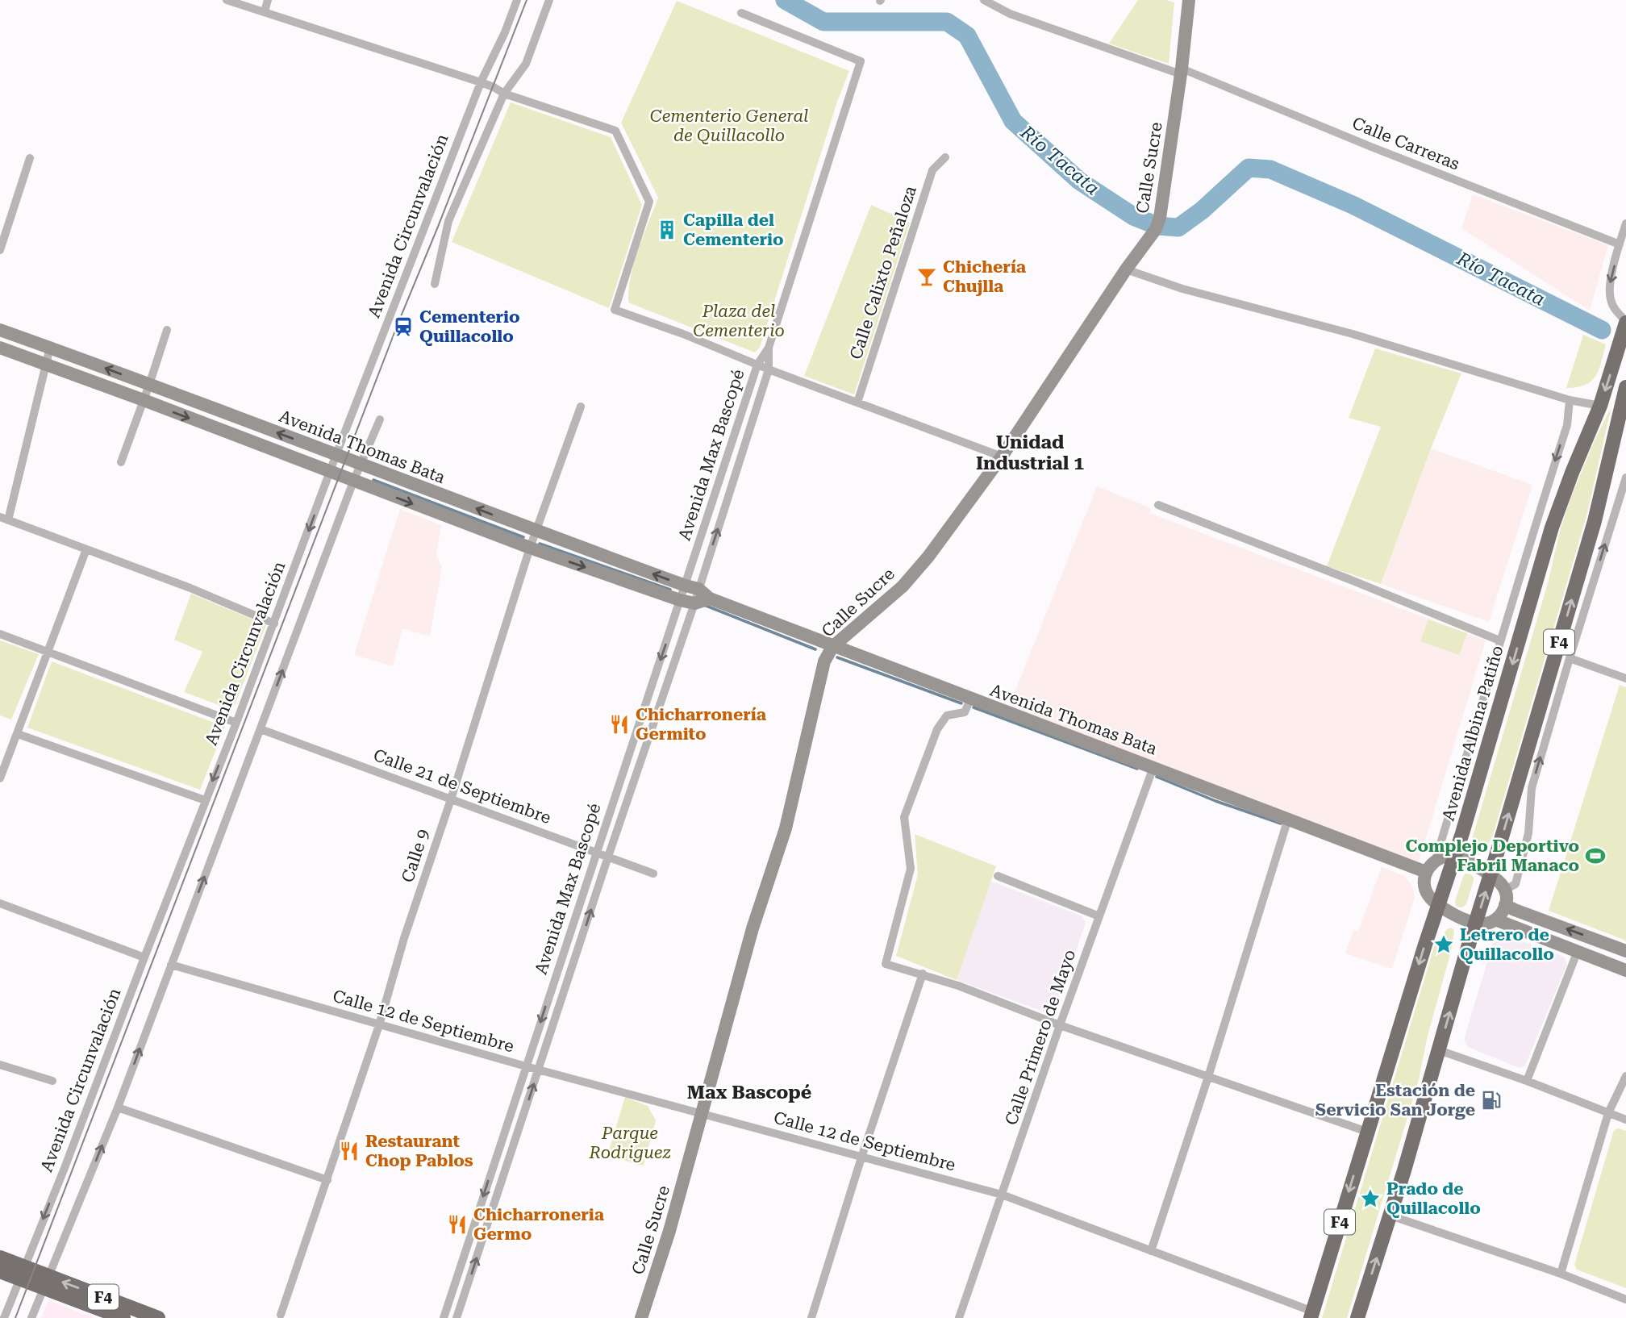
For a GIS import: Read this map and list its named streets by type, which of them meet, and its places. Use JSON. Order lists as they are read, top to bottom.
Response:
{
  "streets": {
    "highway": ["F4", "Avenida Albina Patiño"],
    "main road": ["Calle Sucre", "Avenida Thomas Bata"],
    "street": [
      "Calle Carreras",
      "Avenida Circunvalación",
      "Calle Calixto Peñaloza",
      "Avenida Max Bascopé",
      "Calle 21 de Septiembre",
      "Calle 9",
      "Calle 12 de Septiembre",
      "Calle Primero de Mayo"
    ]
  },
  "crossings": [
    ["Calle Carreras", "Calle Sucre"],
    ["Calle Sucre", "Avenida Thomas Bata"],
    ["Calle Sucre", "Calle 12 de Septiembre"],
    ["Avenida Circunvalación", "Avenida Thomas Bata"],
    ["Avenida Circunvalación", "F4"],
    ["Avenida Thomas Bata", "Avenida Max Bascopé"],
    ["Avenida Thomas Bata", "Calle 9"],
    ["Avenida Thomas Bata", "Calle Primero de Mayo"],
    ["Avenida Max Bascopé", "Calle 21 de Septiembre"],
    ["Avenida Max Bascopé", "Calle 12 de Septiembre"],
    ["Avenida Albina Patiño", "Calle 12 de Septiembre"],
    ["Calle 21 de Septiembre", "Calle 9"],
    ["Calle 9", "Calle 12 de Septiembre"],
    ["Calle 12 de Septiembre", "Calle Primero de Mayo"]
  ],
  "districts": ["Unidad Industrial 1", "Max Bascopé"],
  "water": ["Río Tacata"],
  "parks": ["Cementerio General de Quillacollo", "Plaza del Cementerio", "Parque Rodriguez"],
  "places": {
    "building": ["Capilla del Cementerio"],
    "bar": ["Chichería Chujlla"],
    "station": ["Cementerio Quillacollo"],
    "restaurant": ["Chicharronería Germito", "Restaurant Chop Pablos", "Chicharroneria Germo"],
    "sports": ["Complejo Deportivo Fabril Manaco"],
    "place": ["Letrero de Quillacollo", "Prado de Quillacollo"],
    "fuel station": ["Estación de Servicio San Jorge"]
  }
}
